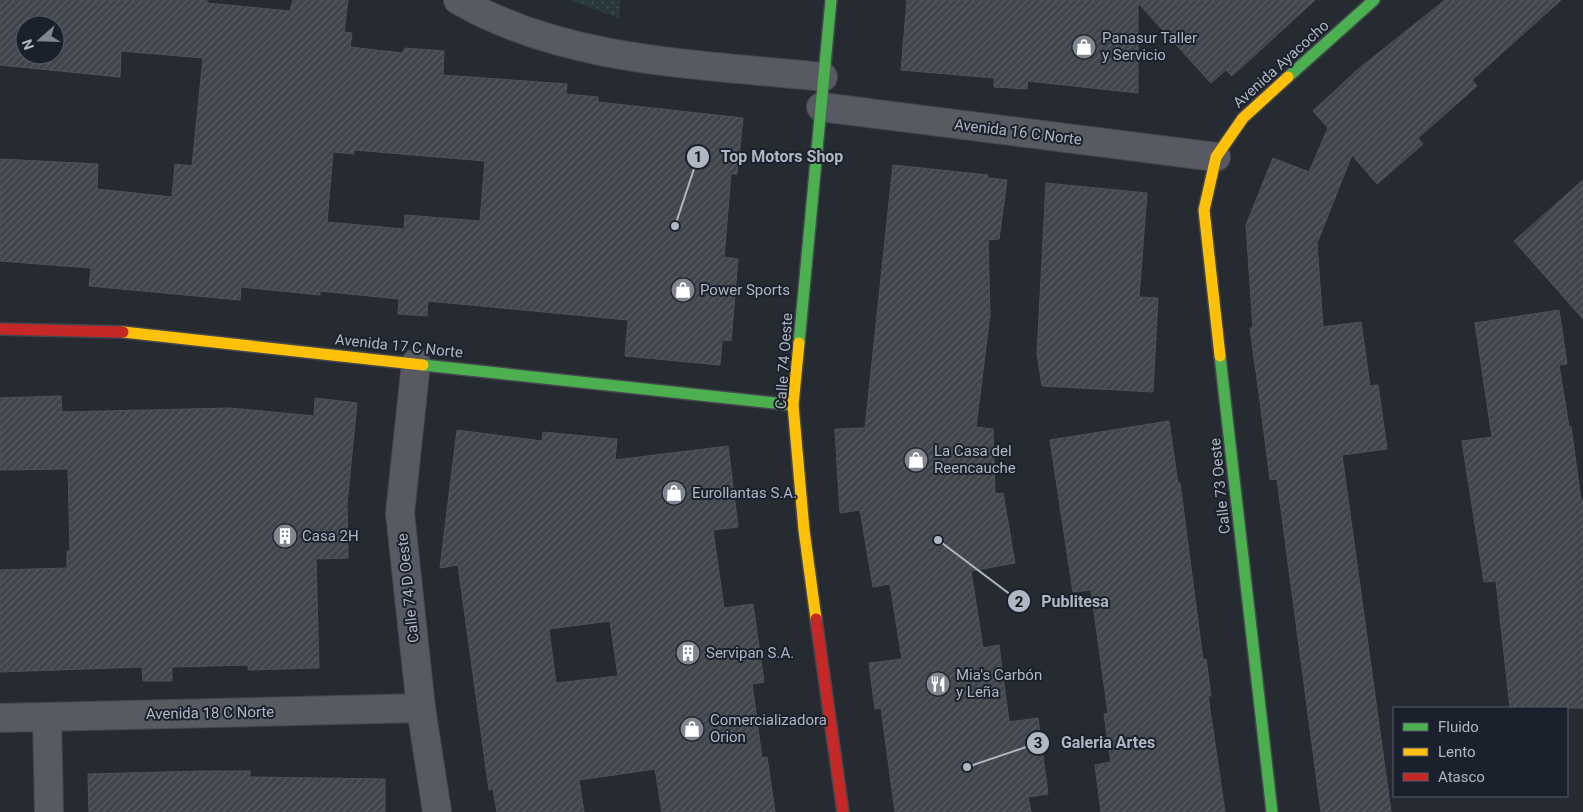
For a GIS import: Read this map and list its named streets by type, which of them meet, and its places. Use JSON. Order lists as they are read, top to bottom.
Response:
{
  "streets": {
    "street": [
      "Avenida Ayacocho",
      "Avenida 16 C Norte",
      "Avenida 17 C Norte",
      "Calle 74 Oeste",
      "Calle 73 Oeste",
      "Calle 74 D Oeste",
      "Avenida 18 C Norte"
    ]
  },
  "crossings": [
    ["Avenida Ayacocho", "Avenida 16 C Norte"],
    ["Avenida Ayacocho", "Calle 73 Oeste"],
    ["Avenida 16 C Norte", "Calle 74 Oeste"],
    ["Avenida 16 C Norte", "Calle 73 Oeste"],
    ["Avenida 17 C Norte", "Calle 74 Oeste"],
    ["Avenida 17 C Norte", "Calle 74 D Oeste"],
    ["Calle 74 D Oeste", "Avenida 18 C Norte"]
  ],
  "places": {
    "shop": [
      "Panasur Taller y Servicio",
      "Power Sports",
      "La Casa del Reencauche",
      "Eurollantas S.A.",
      "Comercializadora Orion"
    ],
    "other": ["Top Motors Shop", "Publitesa", "Galeria Artes"],
    "building": ["Casa 2H", "Servipan S.A."],
    "restaurant": ["Mia's Carbón y Leña"]
  },
  "legend": ["Fluido", "Lento", "Atasco"],
  "north": "left"
}
